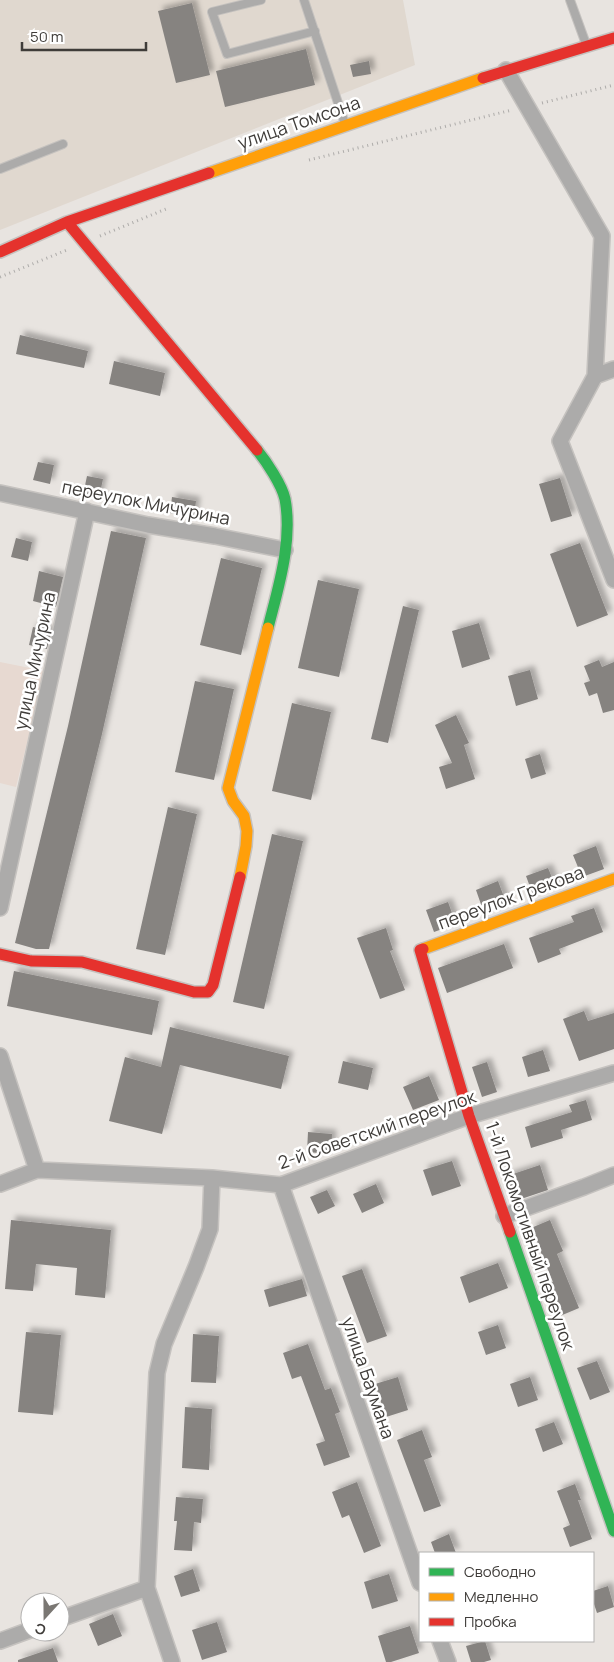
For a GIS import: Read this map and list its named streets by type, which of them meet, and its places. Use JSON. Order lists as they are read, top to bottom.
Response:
{
  "streets": {
    "street": [
      "улица Томсона",
      "переулок Мичурина",
      "улица Мичурина",
      "переулок Грекова",
      "2-й Советский переулок",
      "1-й Локомотивный переулок",
      "улица Баумана"
    ]
  },
  "crossings": [
    ["переулок Мичурина", "улица Мичурина"],
    ["переулок Грекова", "1-й Локомотивный переулок"],
    ["2-й Советский переулок", "1-й Локомотивный переулок"],
    ["2-й Советский переулок", "улица Баумана"]
  ],
  "legend": ["Свободно", "Медленно", "Пробка"],
  "scale_bar": "50 m",
  "north": "bottom"
}
